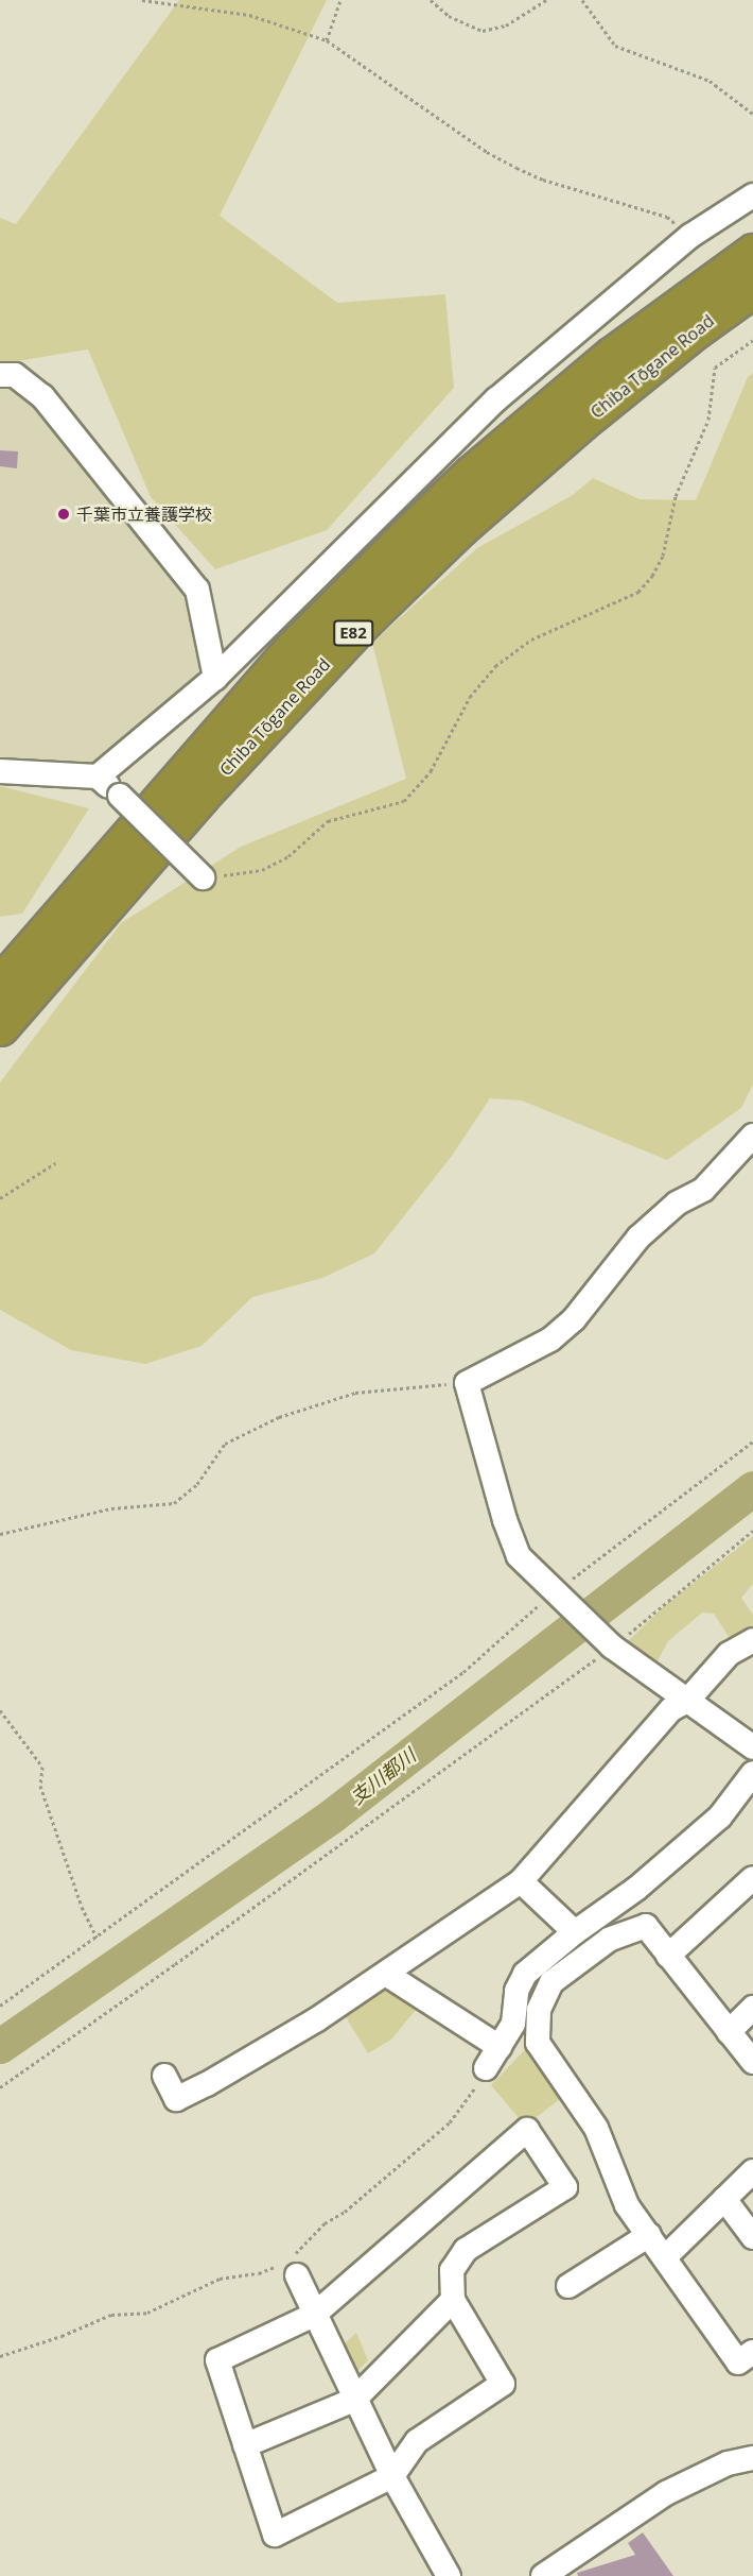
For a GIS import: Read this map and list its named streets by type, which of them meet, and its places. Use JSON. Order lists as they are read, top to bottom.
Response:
{
  "streets": {
    "highway": ["Chiba Tōgane Road", "E82"]
  },
  "water": ["支川都川"],
  "places": ["千葉市立養護学校"]
}
